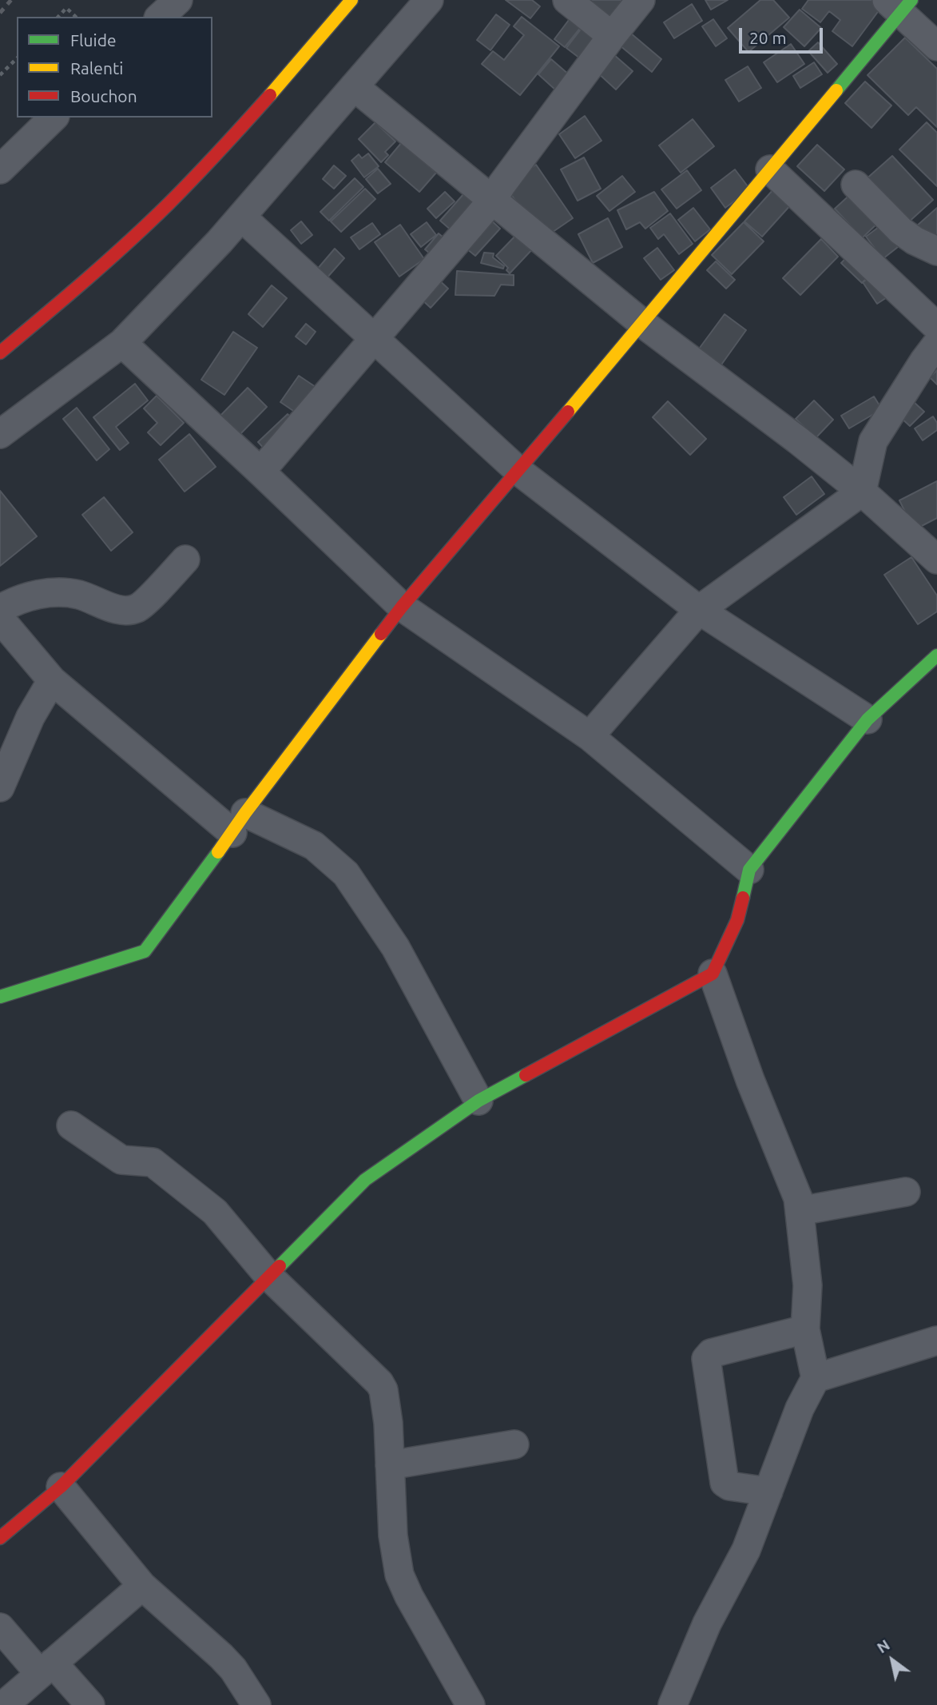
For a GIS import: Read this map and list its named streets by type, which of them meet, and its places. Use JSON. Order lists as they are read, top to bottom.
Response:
{
  "legend": ["Fluide", "Ralenti", "Bouchon"],
  "scale_bar": "20 m",
  "north": "top left"
}
